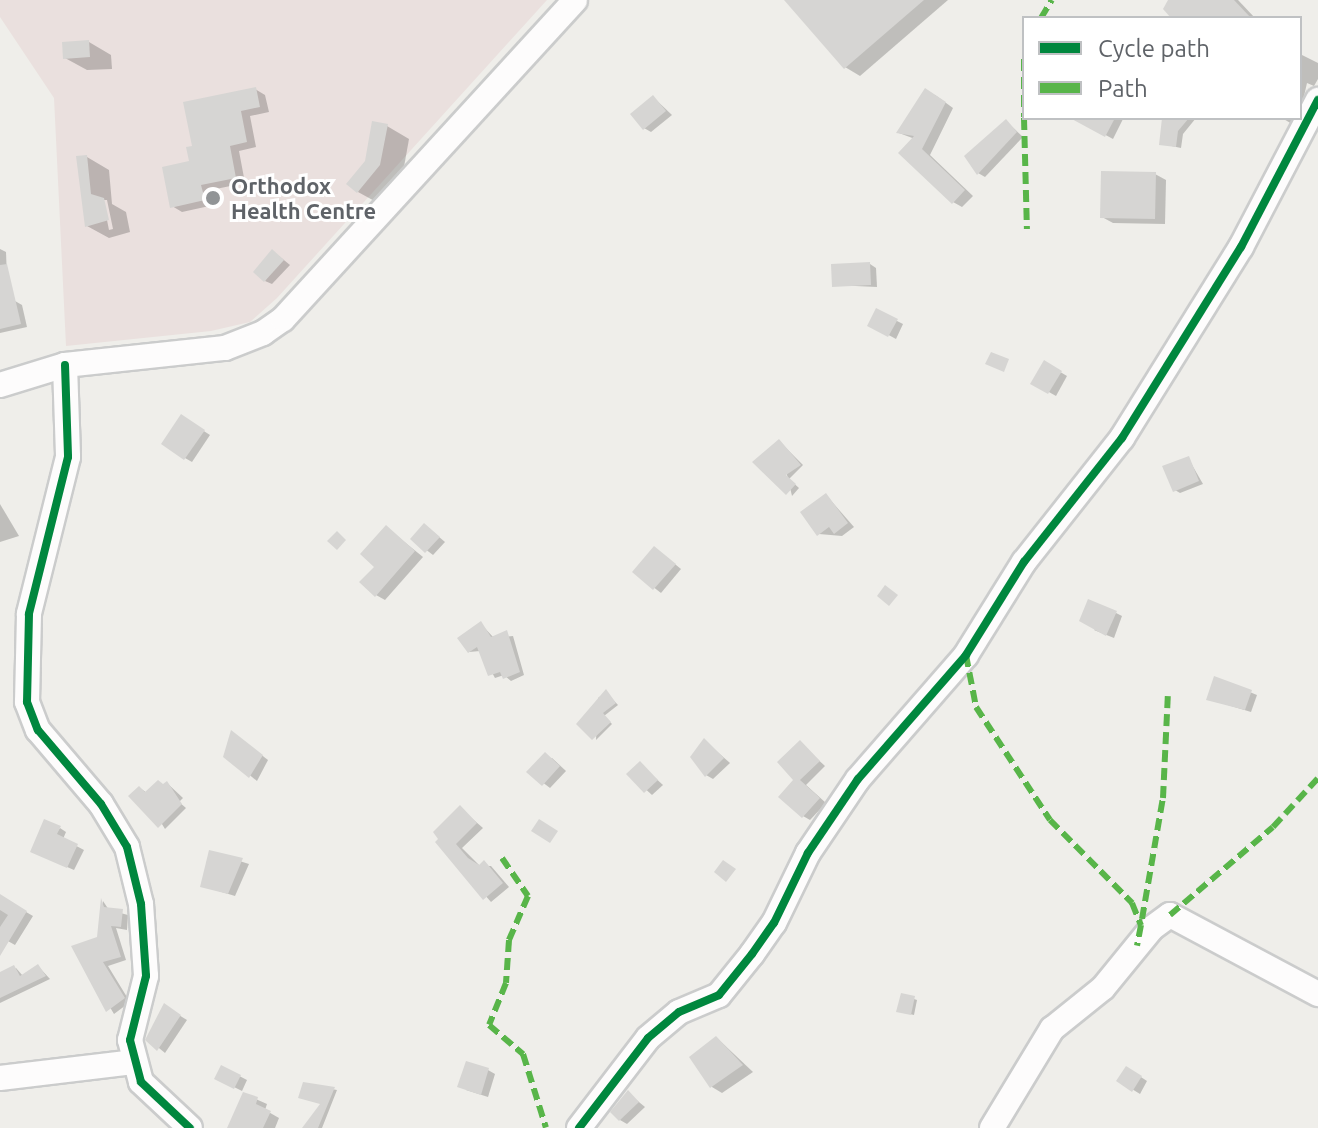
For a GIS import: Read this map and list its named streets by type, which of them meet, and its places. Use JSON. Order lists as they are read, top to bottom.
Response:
{
  "places": ["Orthodox Health Centre"],
  "legend": ["Cycle path", "Path"]
}
